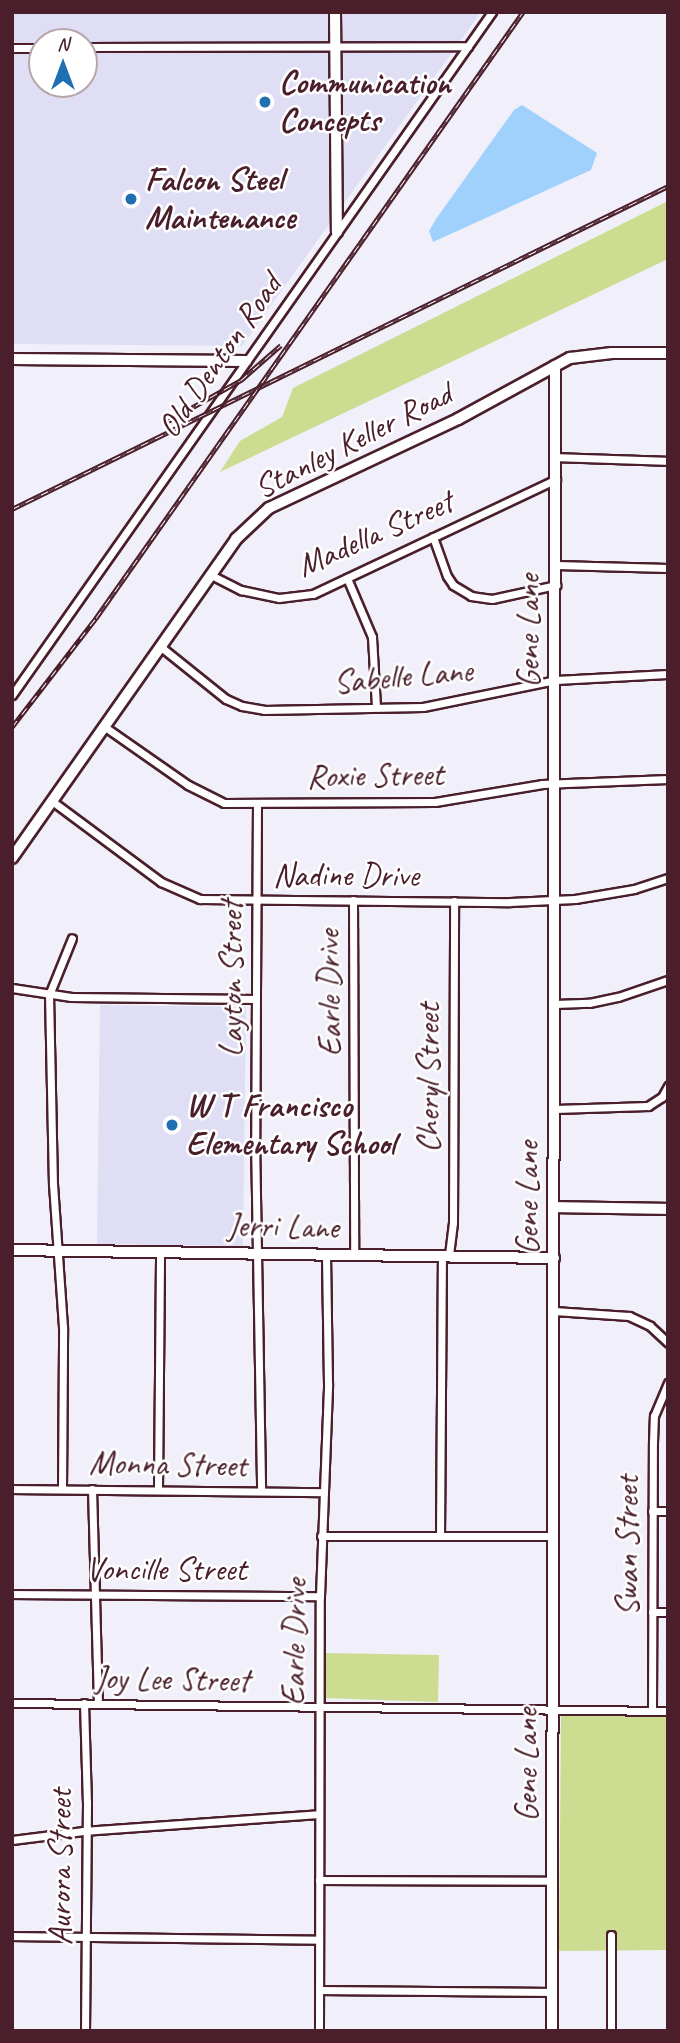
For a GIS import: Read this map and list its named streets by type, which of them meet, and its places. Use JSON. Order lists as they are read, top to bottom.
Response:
{
  "streets": {
    "street": [
      "Old Denton Road",
      "Stanley Keller Road",
      "Madella Street",
      "Gene Lane",
      "Sabelle Lane",
      "Roxie Street",
      "Nadine Drive",
      "Layton Street",
      "Earle Drive",
      "Cheryl Street",
      "Jerri Lane",
      "Monna Street",
      "Swan Street",
      "Voncille Street",
      "Joy Lee Street",
      "Aurora Street"
    ]
  },
  "crossings": [
    ["Stanley Keller Road", "Madella Street"],
    ["Stanley Keller Road", "Gene Lane"],
    ["Stanley Keller Road", "Sabelle Lane"],
    ["Stanley Keller Road", "Roxie Street"],
    ["Stanley Keller Road", "Nadine Drive"],
    ["Madella Street", "Gene Lane"],
    ["Gene Lane", "Sabelle Lane"],
    ["Gene Lane", "Roxie Street"],
    ["Gene Lane", "Nadine Drive"],
    ["Gene Lane", "Jerri Lane"],
    ["Gene Lane", "Joy Lee Street"],
    ["Roxie Street", "Layton Street"],
    ["Nadine Drive", "Layton Street"],
    ["Nadine Drive", "Earle Drive"],
    ["Nadine Drive", "Cheryl Street"],
    ["Layton Street", "Jerri Lane"],
    ["Layton Street", "Monna Street"],
    ["Earle Drive", "Jerri Lane"],
    ["Earle Drive", "Monna Street"],
    ["Earle Drive", "Voncille Street"],
    ["Earle Drive", "Joy Lee Street"],
    ["Cheryl Street", "Jerri Lane"],
    ["Swan Street", "Joy Lee Street"],
    ["Joy Lee Street", "Aurora Street"]
  ],
  "places": ["Communication Concepts", "Falcon Steel Maintenance", "W T Francisco Elementary School"],
  "north": "top"
}
